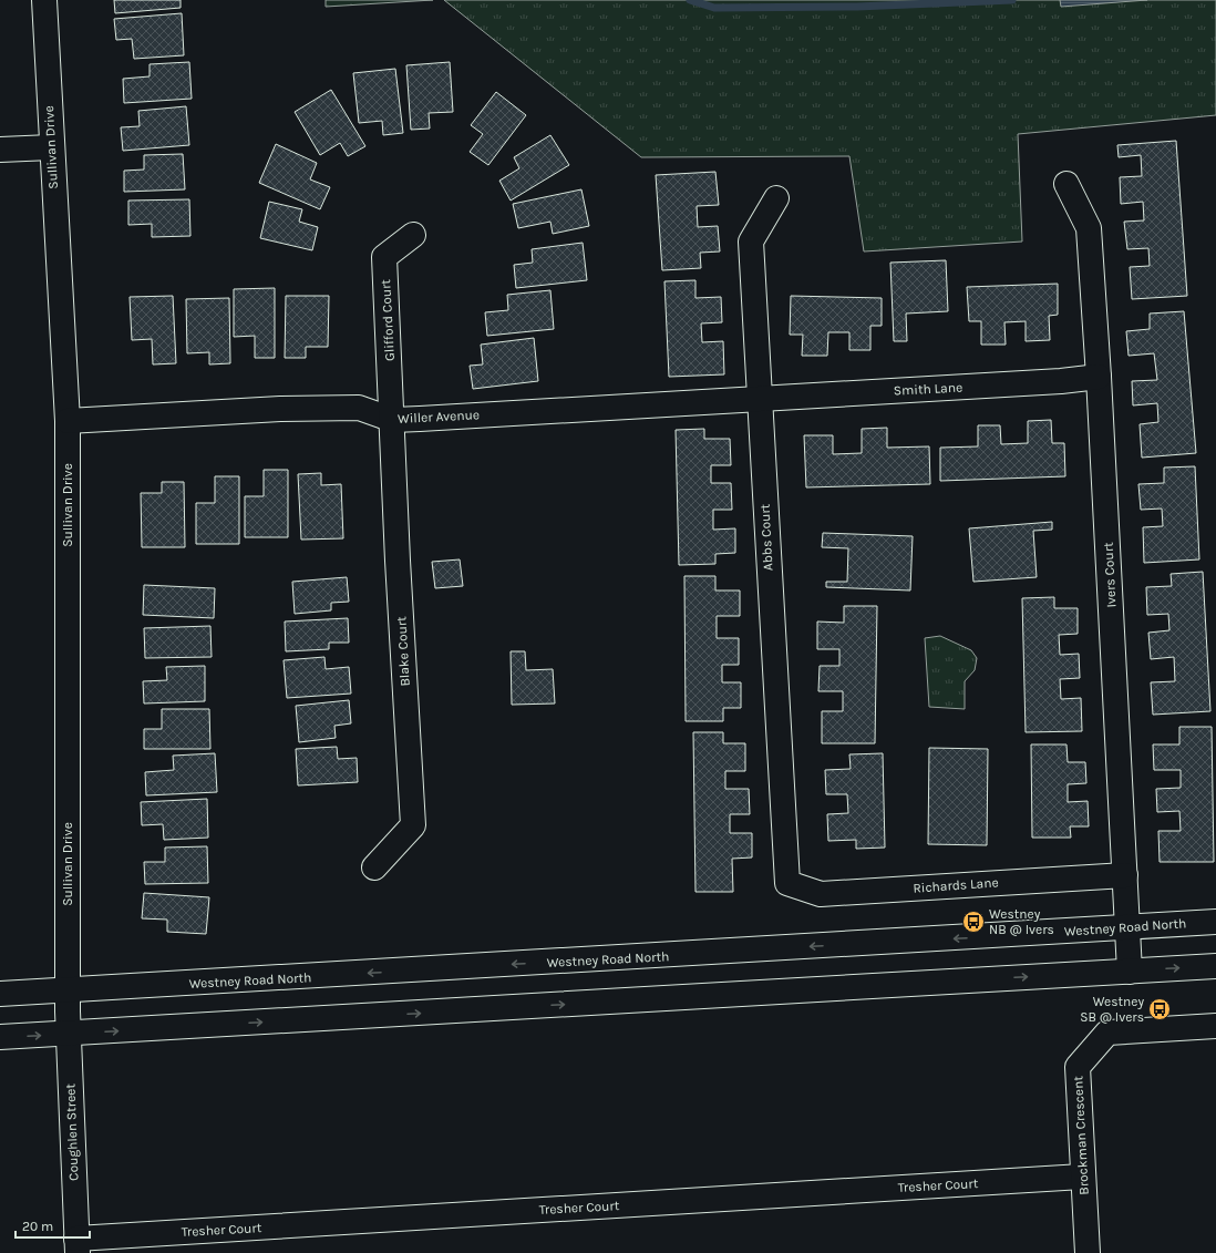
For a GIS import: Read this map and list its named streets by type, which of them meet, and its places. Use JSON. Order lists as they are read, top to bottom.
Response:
{
  "streets": {
    "street": [
      "Sullivan Drive",
      "Glifford Court",
      "Smith Lane",
      "Willer Avenue",
      "Abbs Court",
      "Ivers Court",
      "Blake Court",
      "Richards Lane",
      "Westney Road North",
      "Coughlen Street",
      "Brockman Crescent",
      "Tresher Court"
    ]
  },
  "crossings": [
    ["Sullivan Drive", "Willer Avenue"],
    ["Sullivan Drive", "Westney Road North"],
    ["Sullivan Drive", "Coughlen Street"],
    ["Glifford Court", "Willer Avenue"],
    ["Glifford Court", "Blake Court"],
    ["Smith Lane", "Willer Avenue"],
    ["Smith Lane", "Abbs Court"],
    ["Smith Lane", "Ivers Court"],
    ["Willer Avenue", "Abbs Court"],
    ["Willer Avenue", "Blake Court"],
    ["Abbs Court", "Richards Lane"],
    ["Ivers Court", "Richards Lane"],
    ["Ivers Court", "Westney Road North"],
    ["Westney Road North", "Coughlen Street"],
    ["Coughlen Street", "Tresher Court"],
    ["Brockman Crescent", "Tresher Court"]
  ],
  "places": {
    "bus stop": ["Westney NB @ Ivers", "Westney SB @ Ivers"]
  },
  "scale_bar": "20 m"
}
